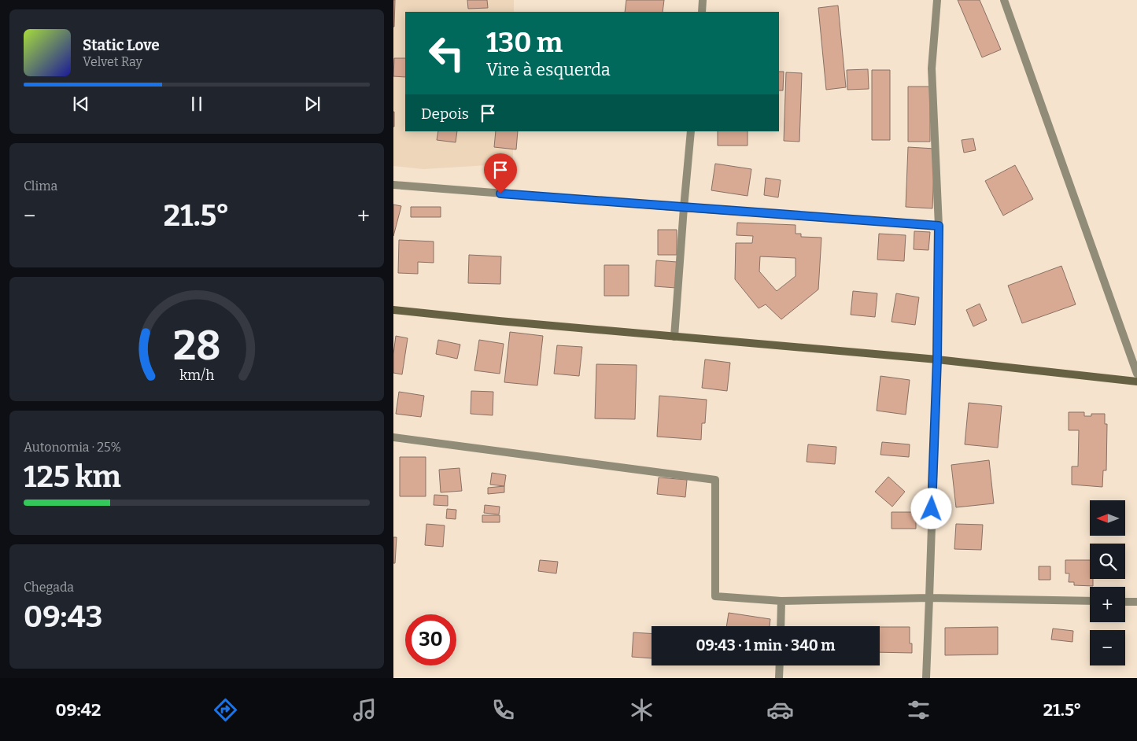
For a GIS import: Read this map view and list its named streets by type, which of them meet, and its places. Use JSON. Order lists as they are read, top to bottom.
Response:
{
  "north": "left",
  "page": {
    "turn": ["130 m", "Vire à esquerda"],
    "song": ["Static Love", "Velvet Ray"],
    "then": "Depois",
    "tile": [
      "Clima",
      ["Autonomia · 25%", "125 km"],
      ["Chegada", "09:43"]
    ],
    "heat": ["−", "21.5°", "+"],
    "map_buttons": ["+", "−"],
    "limit": "30",
    "trip": "09:43 · 1 min · 340 m",
    "tabs": ["09:42", "21.5°"],
    "gauge": ["28", "km/h"]
  }
}
